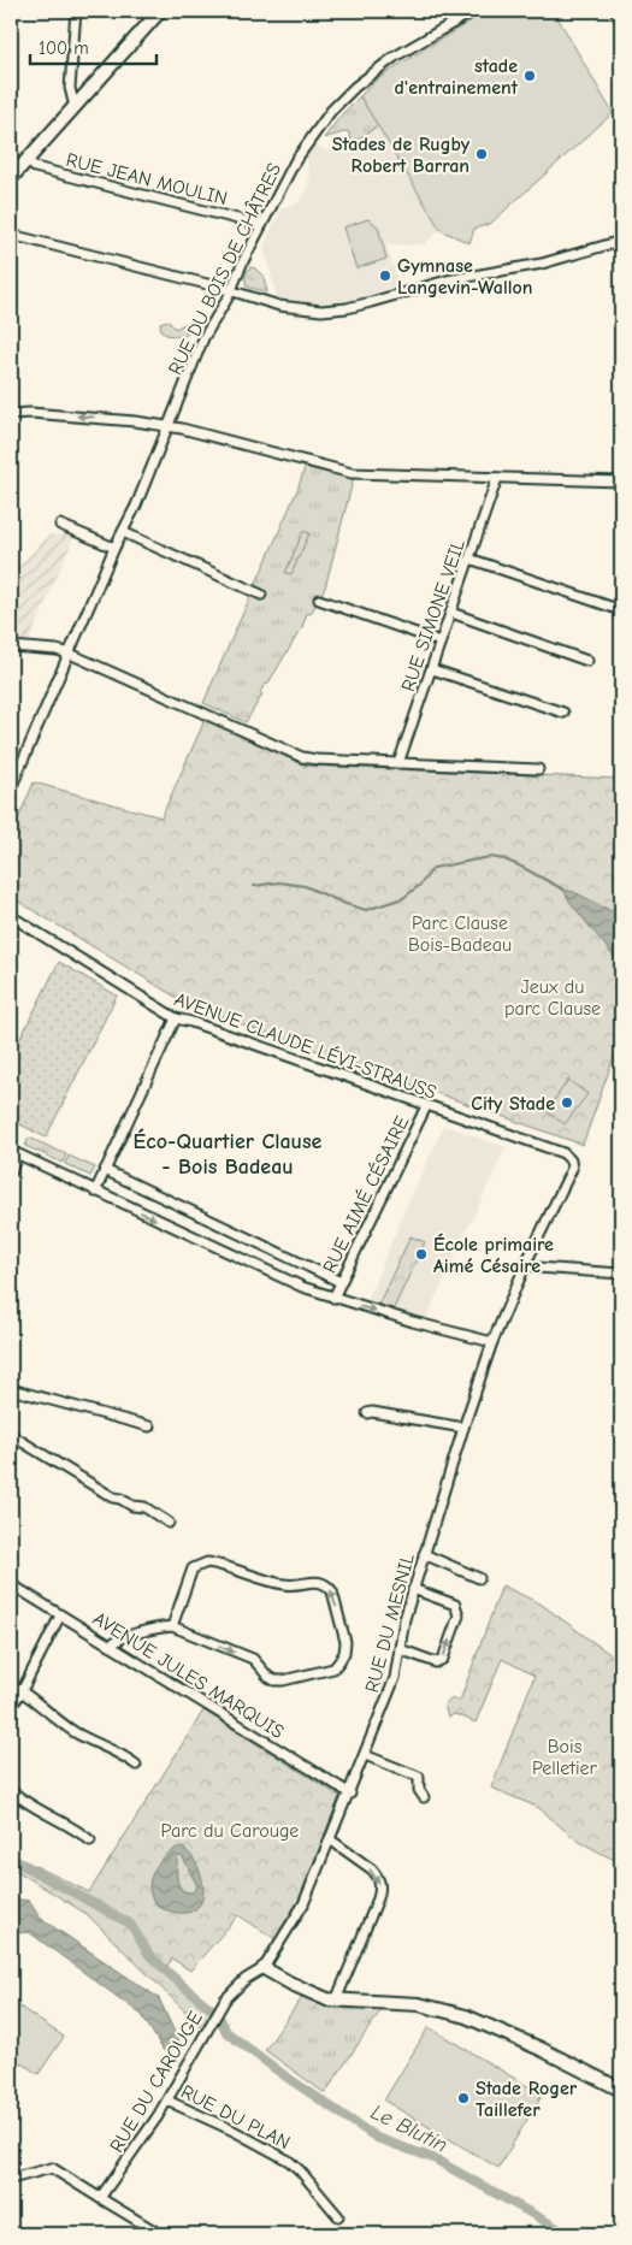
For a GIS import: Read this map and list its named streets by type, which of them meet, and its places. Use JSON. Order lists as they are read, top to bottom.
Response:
{
  "streets": {
    "street": [
      "RUE JEAN MOULIN",
      "RUE DU BOIS DE CHÂTRES",
      "RUE SIMONE VEIL",
      "AVENUE CLAUDE LÉVI-STRAUSS",
      "RUE AIMÉ CÉSAIRE",
      "RUE DU MESNIL",
      "AVENUE JULES MARQUIS",
      "RUE DU CAROUGE",
      "RUE DU PLAN"
    ]
  },
  "crossings": [
    ["RUE JEAN MOULIN", "RUE DU BOIS DE CHÂTRES"],
    ["AVENUE CLAUDE LÉVI-STRAUSS", "RUE AIMÉ CÉSAIRE"],
    ["AVENUE CLAUDE LÉVI-STRAUSS", "RUE DU MESNIL"],
    ["RUE DU MESNIL", "AVENUE JULES MARQUIS"],
    ["RUE DU MESNIL", "RUE DU CAROUGE"],
    ["RUE DU CAROUGE", "RUE DU PLAN"]
  ],
  "districts": ["Éco-Quartier Clause - Bois Badeau"],
  "water": ["Le Blutin"],
  "parks": [
    "Parc Clause Bois-Badeau",
    "Jeux du parc Clause",
    "Bois Pelletier",
    "Parc du Carouge"
  ],
  "places": [
    "stade d'entrainement",
    "Stades de Rugby Robert Barran",
    "Gymnase Langevin-Wallon",
    "City Stade",
    "École primaire Aimé Césaire",
    "Stade Roger Taillefer"
  ],
  "scale_bar": "100 m"
}
